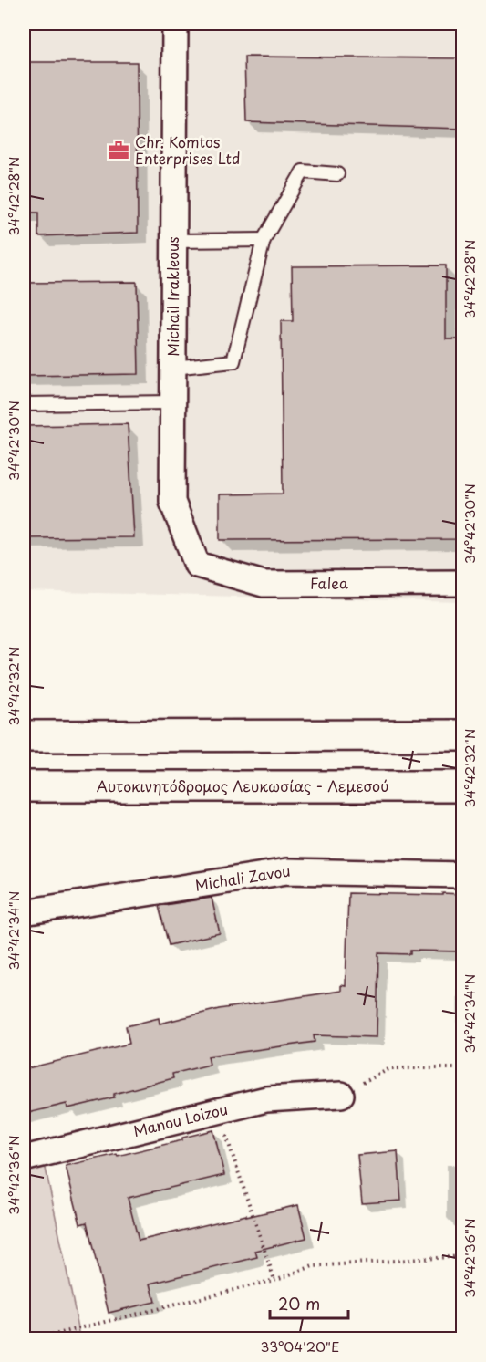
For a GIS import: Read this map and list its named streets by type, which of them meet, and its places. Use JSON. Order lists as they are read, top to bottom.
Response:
{
  "streets": {
    "highway": ["Αυτοκινητόδρομος Λευκωσίας - Λεμεσού"],
    "street": [
      "Michail Irakleous",
      "Falea",
      "Michali Zavou",
      "Manou Loizou"
    ]
  },
  "crossings": [
    ["Michail Irakleous", "Falea"]
  ],
  "places": {
    "office": ["Chr. Komtos Enterprises Ltd"]
  },
  "scale_bar": "20 m",
  "coordinates": [
    "34°42'28\"N",
    "34°42'30\"N",
    "34°42'32\"N",
    "34°42'34\"N",
    "34°42'36\"N",
    "33°04'20\"E"
  ]
}
